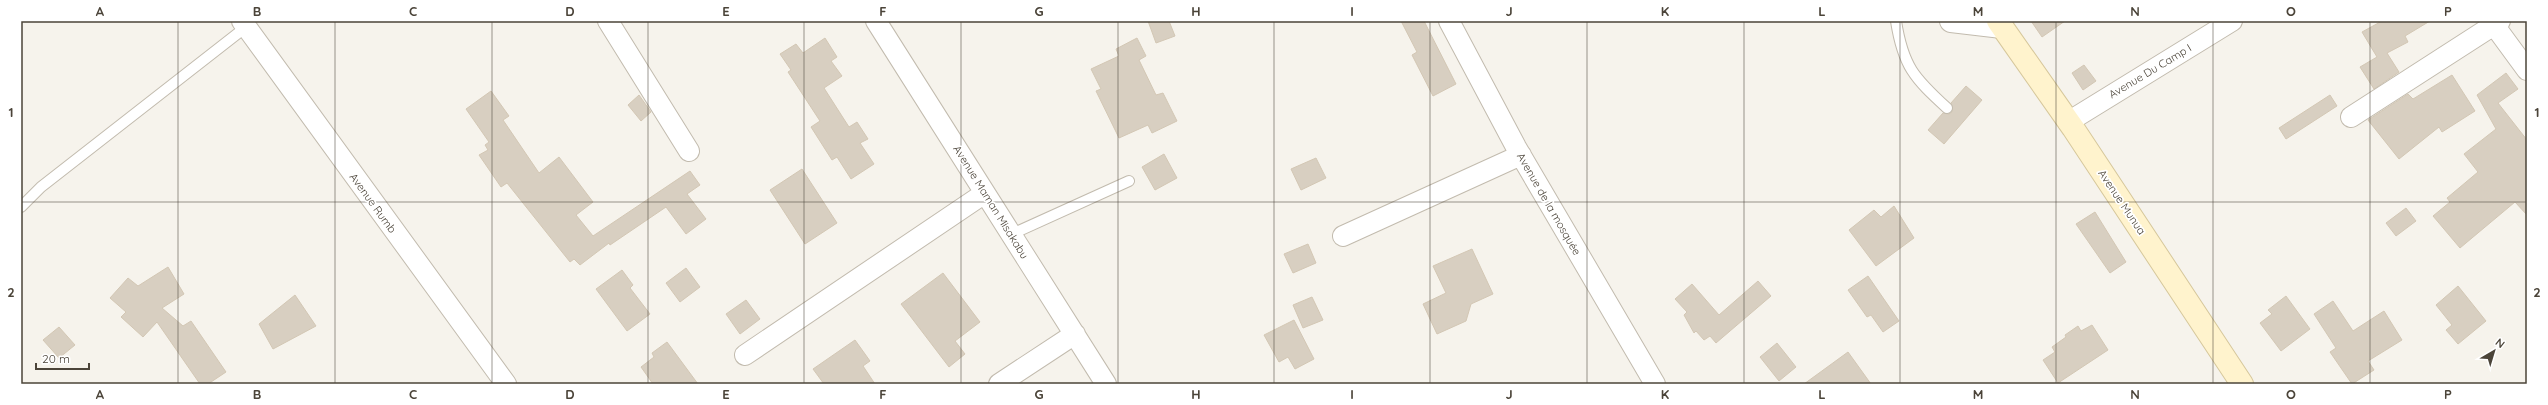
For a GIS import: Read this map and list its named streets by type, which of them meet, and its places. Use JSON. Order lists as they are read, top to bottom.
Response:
{
  "streets": {
    "main road": ["Avenue Munua"],
    "street": [
      "Avenue Du Camp I",
      "Avenue Maman Misakabu",
      "Avenue Rumb",
      "Avenue de la mosquée"
    ]
  },
  "crossings": [
    ["Avenue Du Camp I", "Avenue Munua"]
  ],
  "scale_bar": "20 m",
  "north": "top right",
  "grid": {
    "columns": [
      "A",
      "B",
      "C",
      "D",
      "E",
      "F",
      "G",
      "H",
      "I",
      "J",
      "K",
      "L",
      "M",
      "N",
      "O",
      "P"
    ],
    "rows": ["1", "2"]
  }
}
